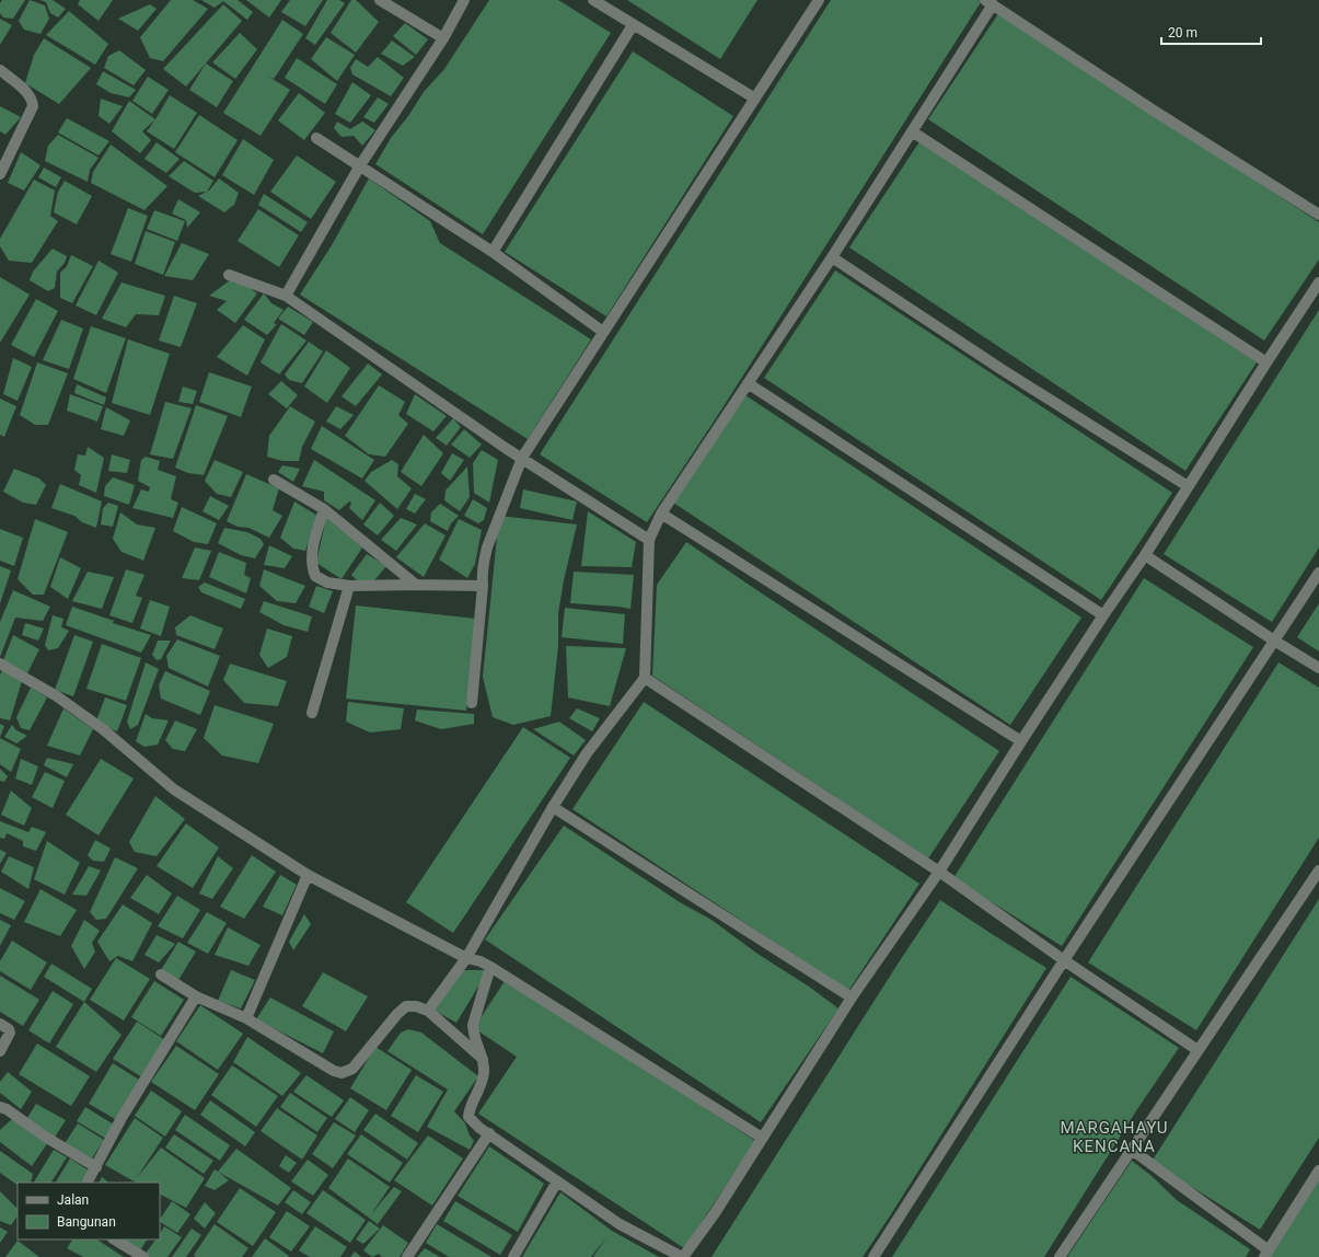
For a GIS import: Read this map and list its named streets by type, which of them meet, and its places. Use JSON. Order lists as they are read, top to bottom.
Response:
{
  "districts": ["MARGAHAYU KENCANA"],
  "legend": ["Jalan", "Bangunan"],
  "scale_bar": "20 m"
}
